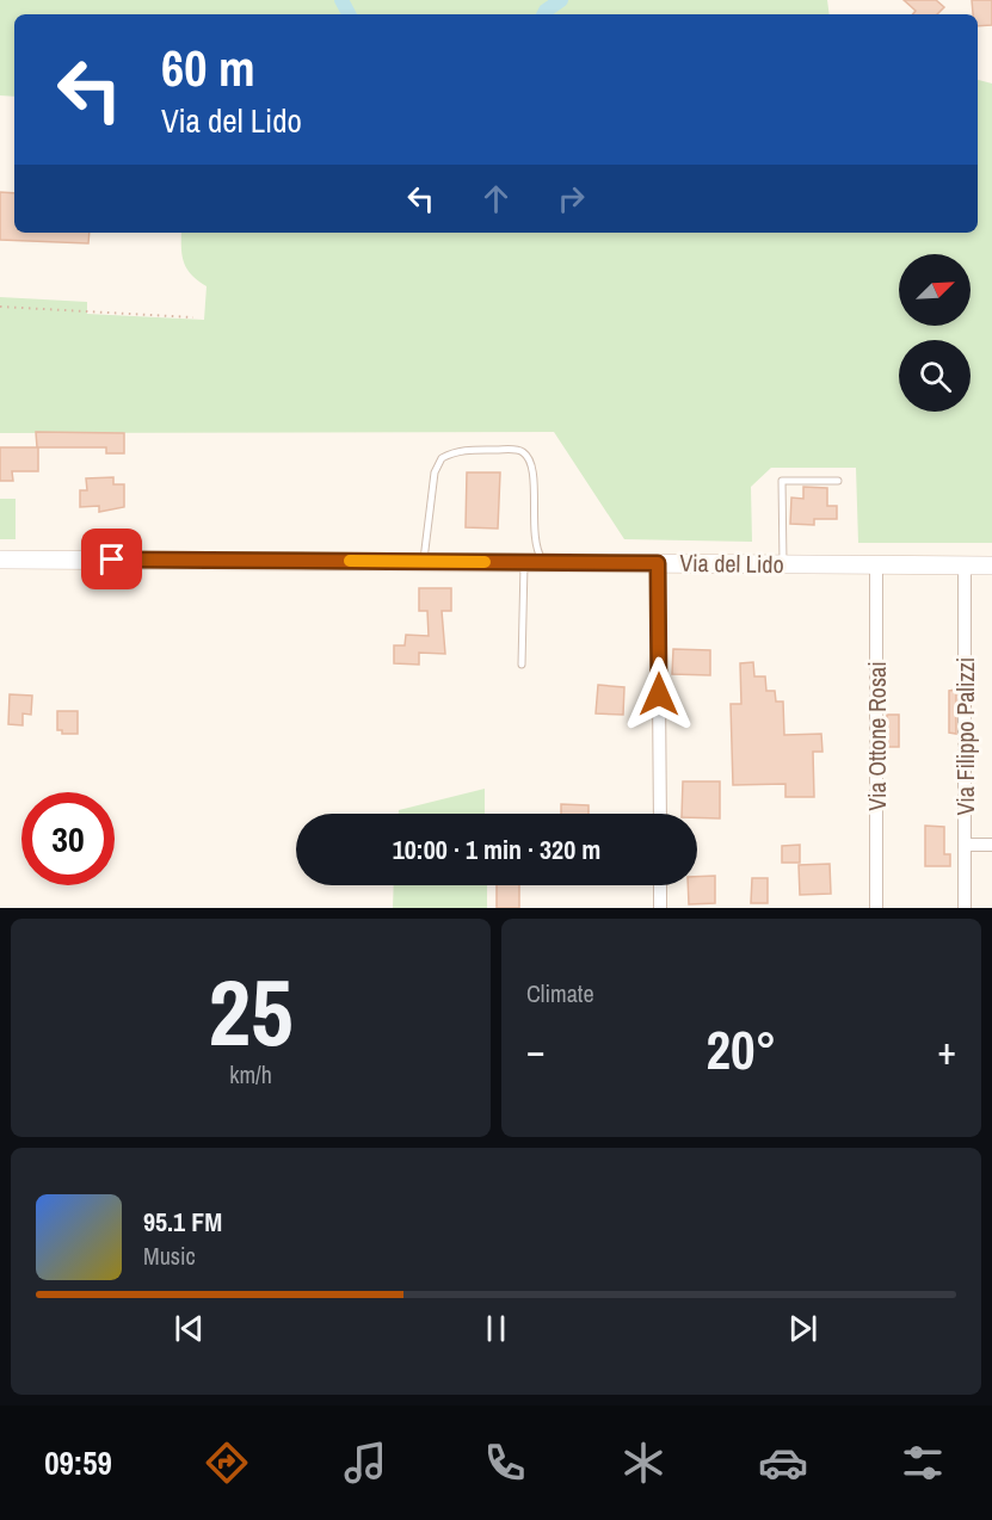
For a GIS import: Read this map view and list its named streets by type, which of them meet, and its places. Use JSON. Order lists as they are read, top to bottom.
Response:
{
  "streets": {
    "main road": ["Via del Lido"],
    "street": ["Via Ottone Rosai", "Via Filippo Palizzi"]
  },
  "crossings": [
    ["Via del Lido", "Via Ottone Rosai"],
    ["Via del Lido", "Via Filippo Palizzi"]
  ],
  "north": "top right",
  "page": {
    "turn": ["60 m", "Via del Lido"],
    "limit": "30",
    "trip": "10:00 · 1 min · 320 m",
    "tile": [
      ["25", "km/h"],
      "Climate"
    ],
    "heat": ["−", "20°", "+"],
    "song": ["95.1 FM", "Music"],
    "tabs": "09:59"
  }
}
